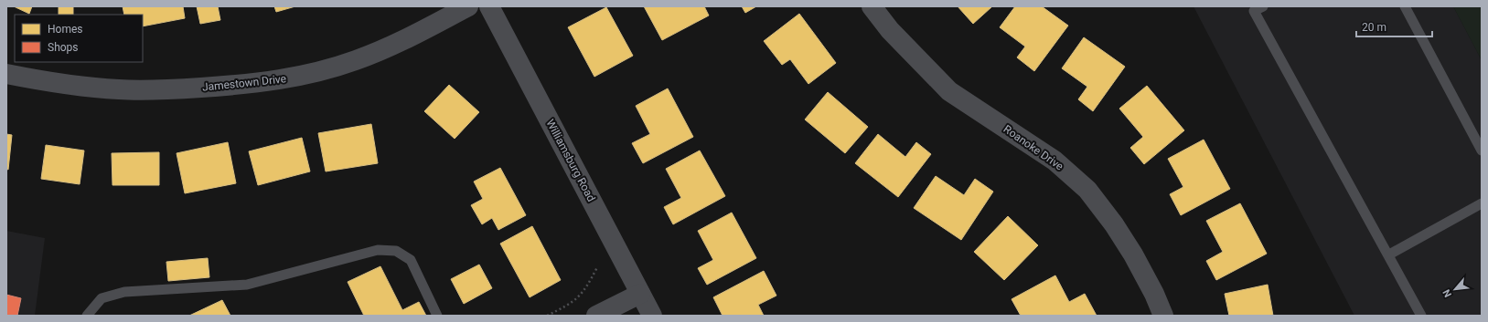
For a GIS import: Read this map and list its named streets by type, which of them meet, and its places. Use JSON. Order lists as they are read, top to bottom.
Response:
{
  "streets": {
    "street": ["Jamestown Drive", "Roanoke Drive", "Williamsburg Road"]
  },
  "legend": ["Homes", "Shops"],
  "scale_bar": "20 m",
  "north": "bottom left"
}
